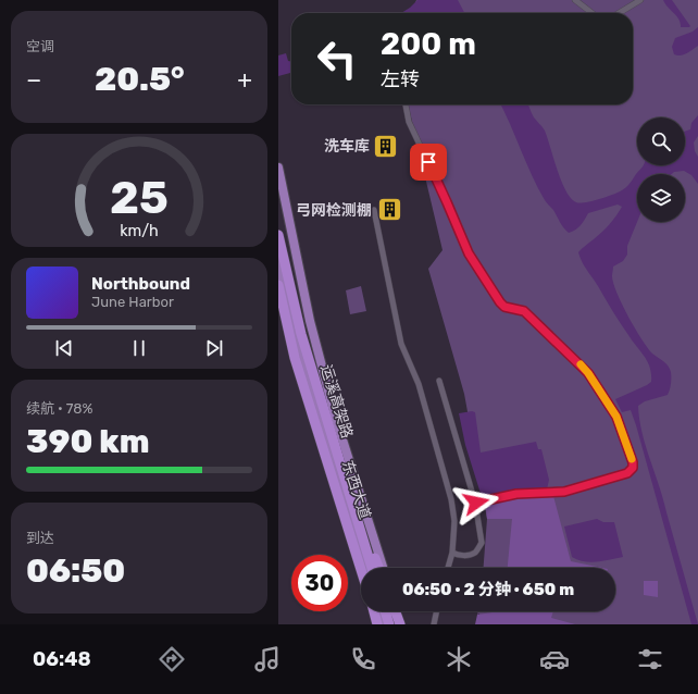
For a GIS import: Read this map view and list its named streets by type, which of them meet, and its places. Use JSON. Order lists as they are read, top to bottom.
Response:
{
  "streets": {
    "highway": ["运溪高架路"],
    "main road": ["东西大道"]
  },
  "places": {
    "building": ["洗车库", "弓网检测棚"]
  },
  "page": {
    "tile": [
      "空调",
      ["续航 · 78%", "390 km"],
      ["到达", "06:50"]
    ],
    "turn": ["200 m", "左转"],
    "heat": ["−", "20.5°", "+"],
    "song": ["Northbound", "June Harbor"],
    "limit": "30",
    "trip": "06:50 · 2 分钟 · 650 m",
    "tabs": "06:48",
    "gauge": ["25", "km/h"]
  }
}
